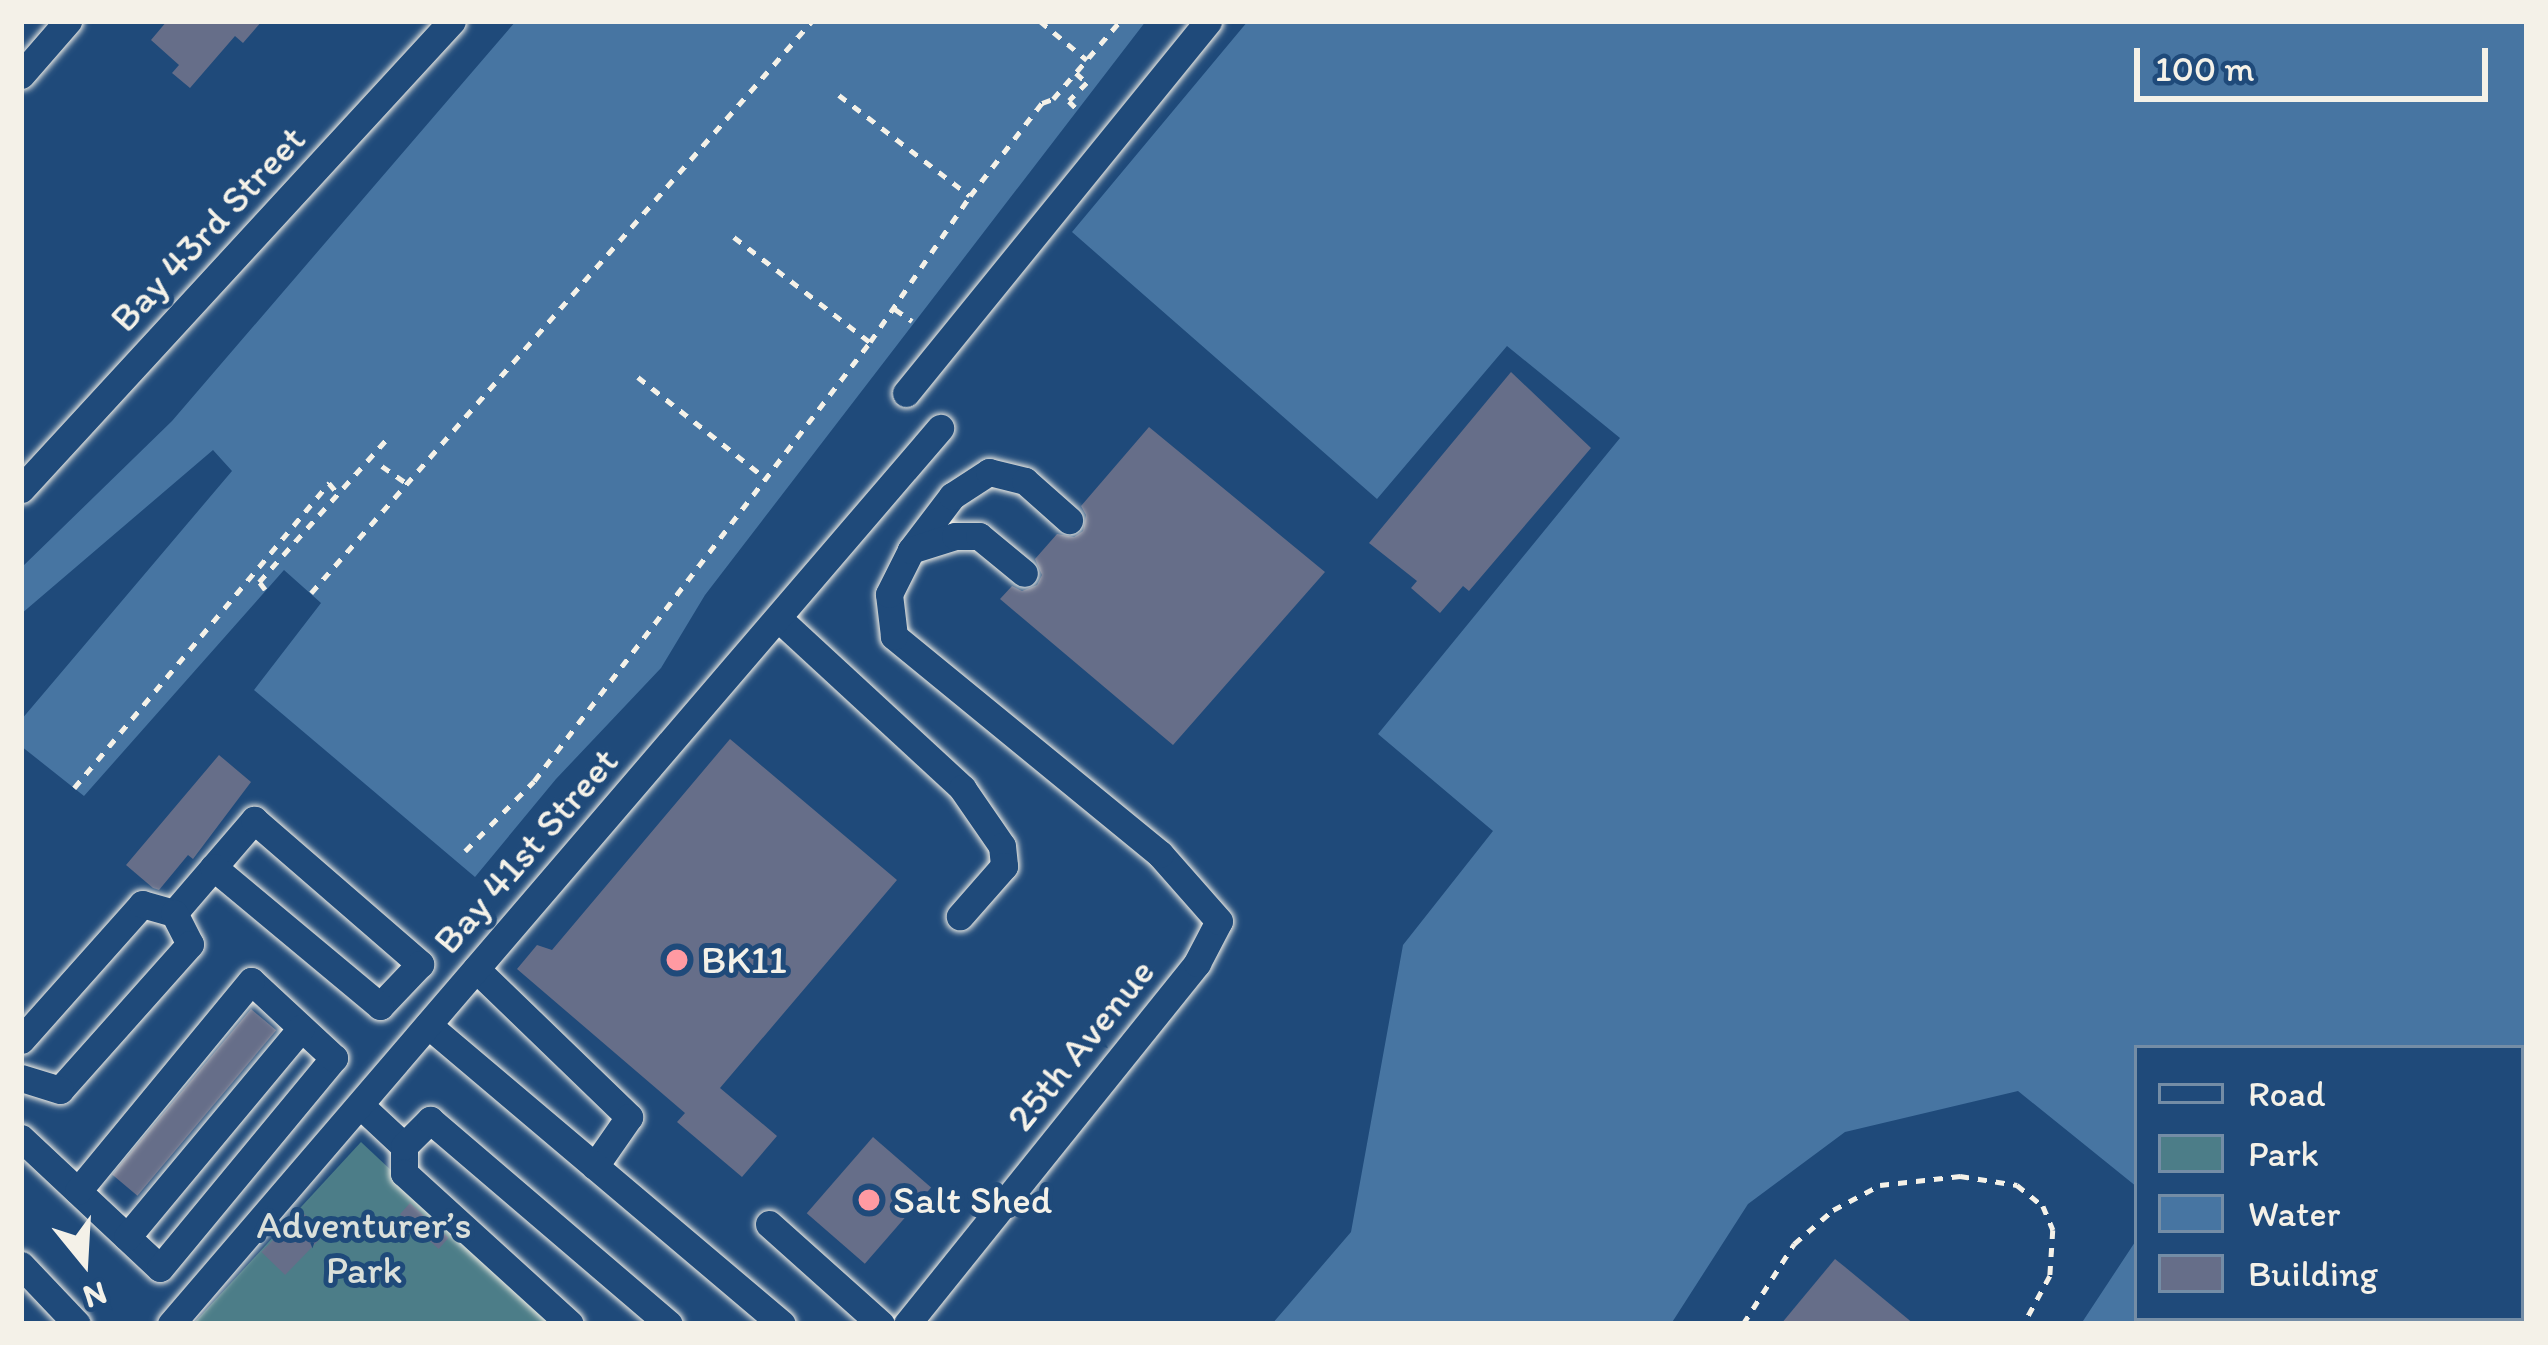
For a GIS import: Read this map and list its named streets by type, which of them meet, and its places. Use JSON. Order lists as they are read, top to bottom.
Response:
{
  "streets": {
    "street": ["Bay 43rd Street", "Bay 41st Street", "25th Avenue"]
  },
  "parks": ["Adventurer’s Park"],
  "places": ["BK11", "Salt Shed"],
  "legend": [
    "Road",
    "Park",
    "Water",
    "Building"
  ],
  "scale_bar": "100 m",
  "north": "bottom"
}
